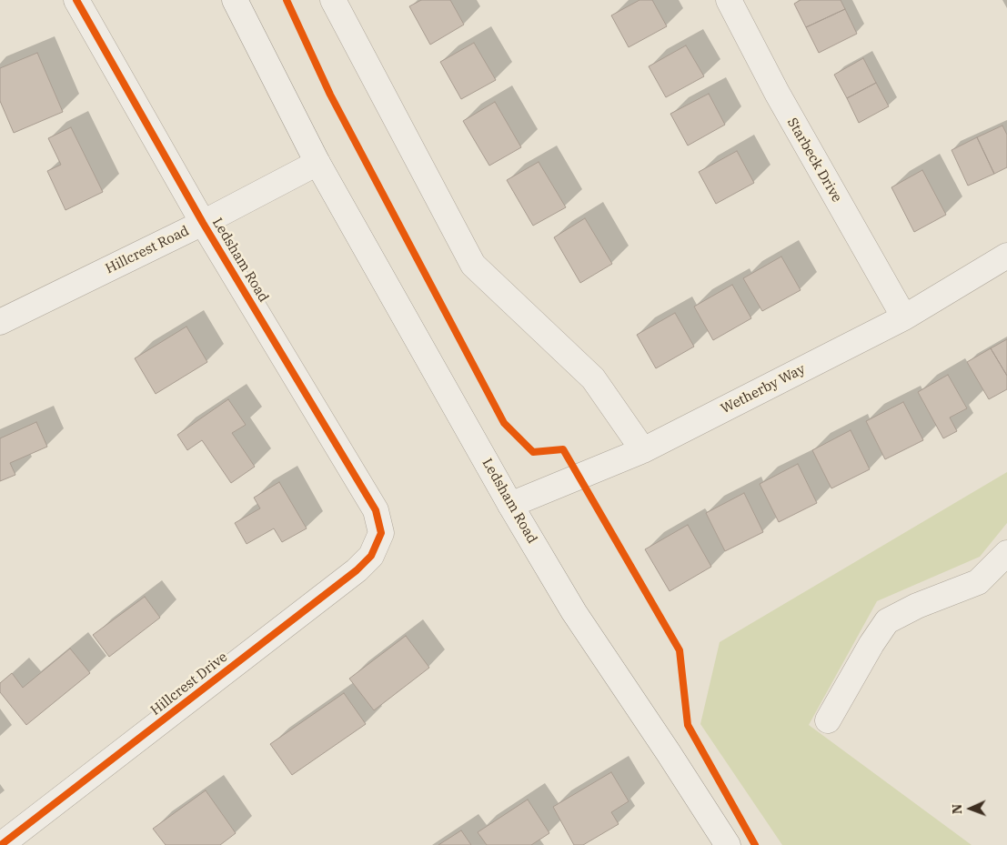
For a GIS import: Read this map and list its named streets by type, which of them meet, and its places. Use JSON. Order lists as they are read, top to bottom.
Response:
{
  "streets": {
    "street": [
      "Starbeck Drive",
      "Hillcrest Road",
      "Ledsham Road",
      "Wetherby Way",
      "Hillcrest Drive"
    ]
  },
  "crossings": [
    ["Starbeck Drive", "Wetherby Way"],
    ["Hillcrest Road", "Ledsham Road"],
    ["Ledsham Road", "Wetherby Way"],
    ["Ledsham Road", "Hillcrest Drive"]
  ],
  "north": "left"
}
